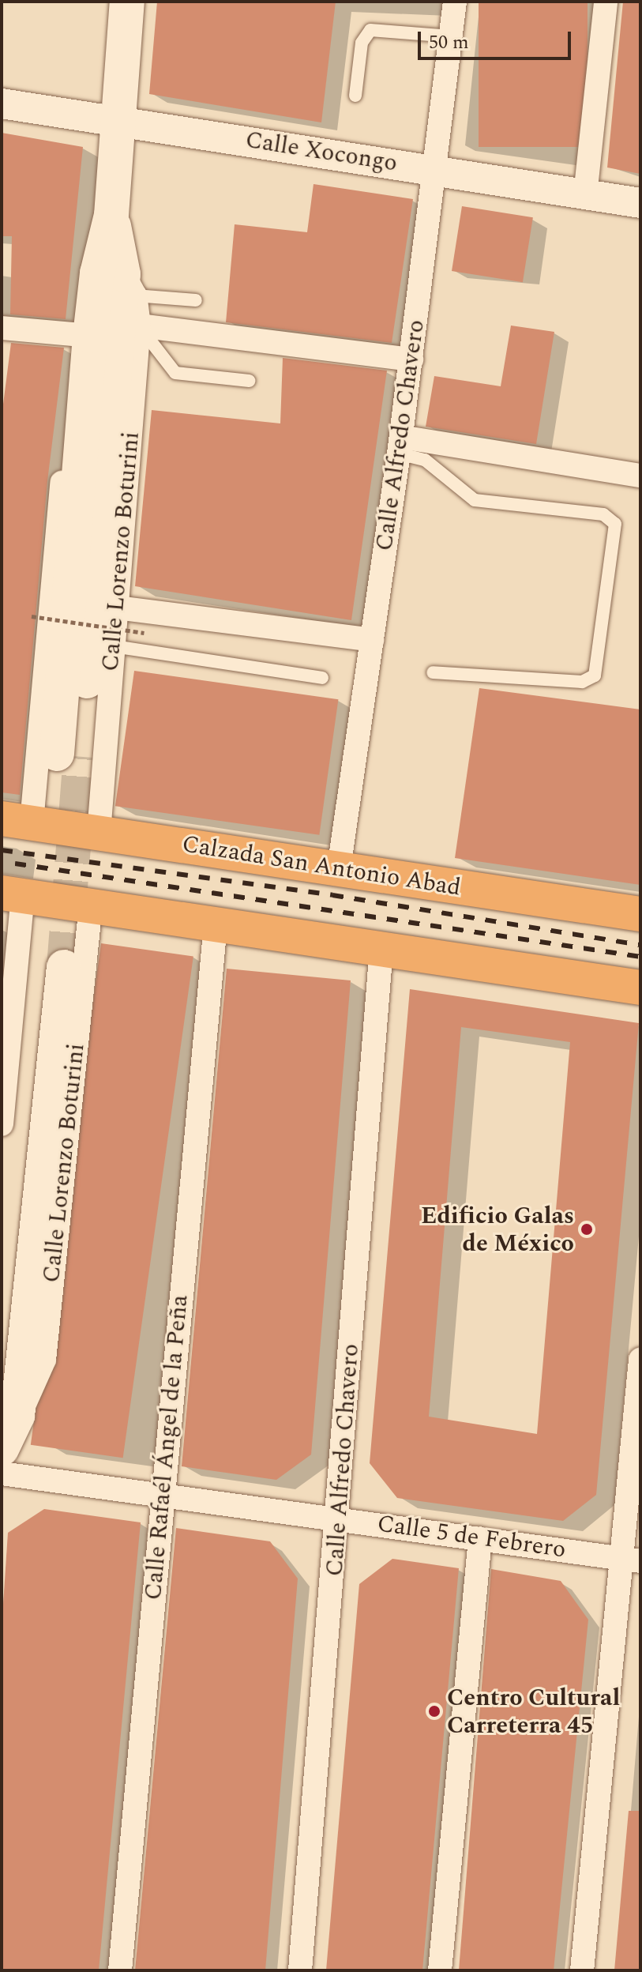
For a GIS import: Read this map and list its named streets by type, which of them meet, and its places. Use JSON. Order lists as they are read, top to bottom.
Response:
{
  "streets": {
    "highway": ["Calzada San Antonio Abad"],
    "main road": ["Calle Lorenzo Boturini"],
    "street": [
      "Calle Xocongo",
      "Calle Alfredo Chavero",
      "Calle Rafaél Ángel de la Peña",
      "Calle 5 de Febrero"
    ]
  },
  "crossings": [
    ["Calle Xocongo", "Calle Alfredo Chavero"],
    ["Calle Xocongo", "Calle Lorenzo Boturini"],
    ["Calle Alfredo Chavero", "Calzada San Antonio Abad"],
    ["Calle Alfredo Chavero", "Calle 5 de Febrero"],
    ["Calle Lorenzo Boturini", "Calzada San Antonio Abad"],
    ["Calle Rafaél Ángel de la Peña", "Calle 5 de Febrero"]
  ],
  "places": ["Edificio Galas de México", "Centro Cultural Carreterra 45"],
  "scale_bar": "50 m"
}
